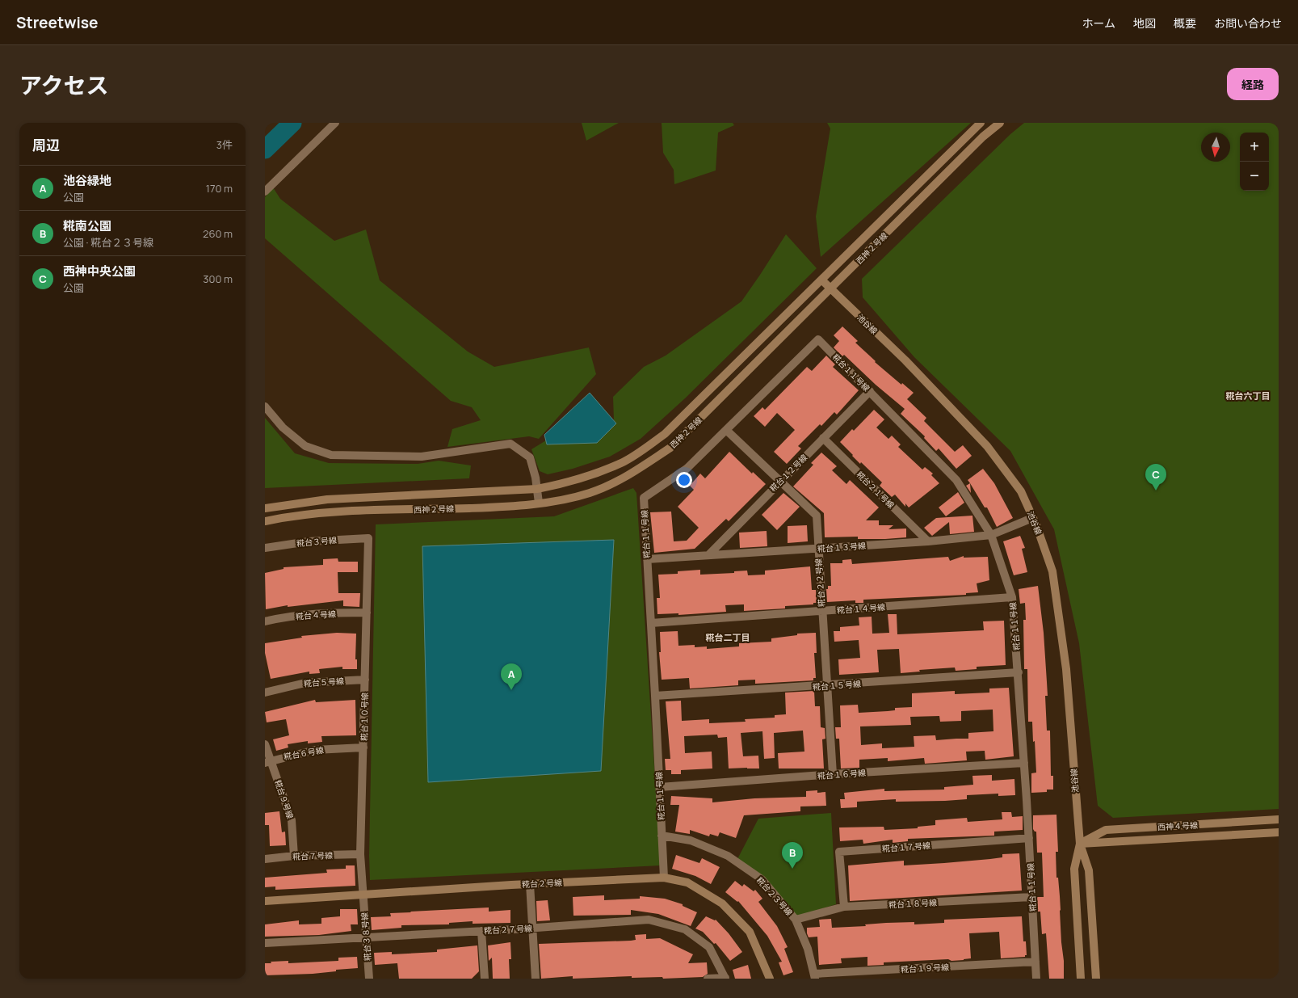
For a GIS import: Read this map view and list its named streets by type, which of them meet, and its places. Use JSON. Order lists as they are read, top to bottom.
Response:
{
  "streets": {
    "street": [
      "西神２号線",
      "池谷線",
      "糀台１１号線",
      "糀台１２号線",
      "糀台２１号線",
      "糀台３号線",
      "糀台１３号線",
      "糀台２２号線",
      "糀台１４号線",
      "糀台４号線",
      "糀台５号線",
      "糀台１５号線",
      "糀台１０号線",
      "糀台６号線",
      "糀台１６号線",
      "糀台９号線",
      "西神４号線",
      "糀台１７号線",
      "糀台７号線",
      "糀台２号線",
      "糀台２３号線",
      "糀台１８号線",
      "糀台２７号線",
      "糀台３８号線",
      "糀台１９号線"
    ]
  },
  "crossings": [
    ["西神２号線", "池谷線"],
    ["池谷線", "糀台１３号線"],
    ["池谷線", "西神４号線"],
    ["糀台１１号線", "糀台１２号線"],
    ["糀台１１号線", "糀台１３号線"],
    ["糀台１１号線", "糀台２２号線"],
    ["糀台１１号線", "糀台１４号線"],
    ["糀台１１号線", "糀台１５号線"],
    ["糀台１１号線", "糀台１６号線"],
    ["糀台１１号線", "糀台１７号線"],
    ["糀台１１号線", "糀台２号線"],
    ["糀台１１号線", "糀台２３号線"],
    ["糀台１１号線", "糀台１８号線"],
    ["糀台１１号線", "糀台１９号線"],
    ["糀台１２号線", "糀台２１号線"],
    ["糀台１２号線", "糀台１３号線"],
    ["糀台１２号線", "糀台２２号線"],
    ["糀台２１号線", "糀台１３号線"],
    ["糀台３号線", "糀台１０号線"],
    ["糀台１３号線", "糀台２２号線"],
    ["糀台２２号線", "糀台１４号線"],
    ["糀台２２号線", "糀台１５号線"],
    ["糀台２２号線", "糀台１６号線"],
    ["糀台４号線", "糀台１０号線"],
    ["糀台５号線", "糀台１０号線"],
    ["糀台１０号線", "糀台６号線"],
    ["糀台１０号線", "糀台７号線"],
    ["糀台１０号線", "糀台２号線"],
    ["糀台１０号線", "糀台３８号線"],
    ["糀台６号線", "糀台９号線"],
    ["糀台９号線", "糀台７号線"],
    ["糀台１７号線", "糀台１８号線"],
    ["糀台２号線", "糀台３８号線"],
    ["糀台２３号線", "糀台１８号線"],
    ["糀台２３号線", "糀台１９号線"],
    ["糀台２７号線", "糀台３８号線"]
  ],
  "districts": ["糀台六丁目", "糀台二丁目"],
  "north": "bottom",
  "page": {
    "header": "Streetwise",
    "nav": [
      "ホーム",
      "地図",
      "概要",
      "お問い合わせ"
    ],
    "title": "アクセス",
    "buttons": "経路",
    "heading": ["周辺", "3件"],
    "map_buttons": ["+", "−"],
    "list": [
      {
        "mark": "A",
        "name": "池谷緑地",
        "note": "公園",
        "value": "170 m"
      },
      {
        "mark": "B",
        "name": "糀南公園",
        "note": "公園 · 糀台２３号線",
        "value": "260 m"
      },
      {
        "mark": "C",
        "name": "西神中央公園",
        "note": "公園",
        "value": "300 m"
      }
    ],
    "pins": ["C", "A", "B"]
  }
}
